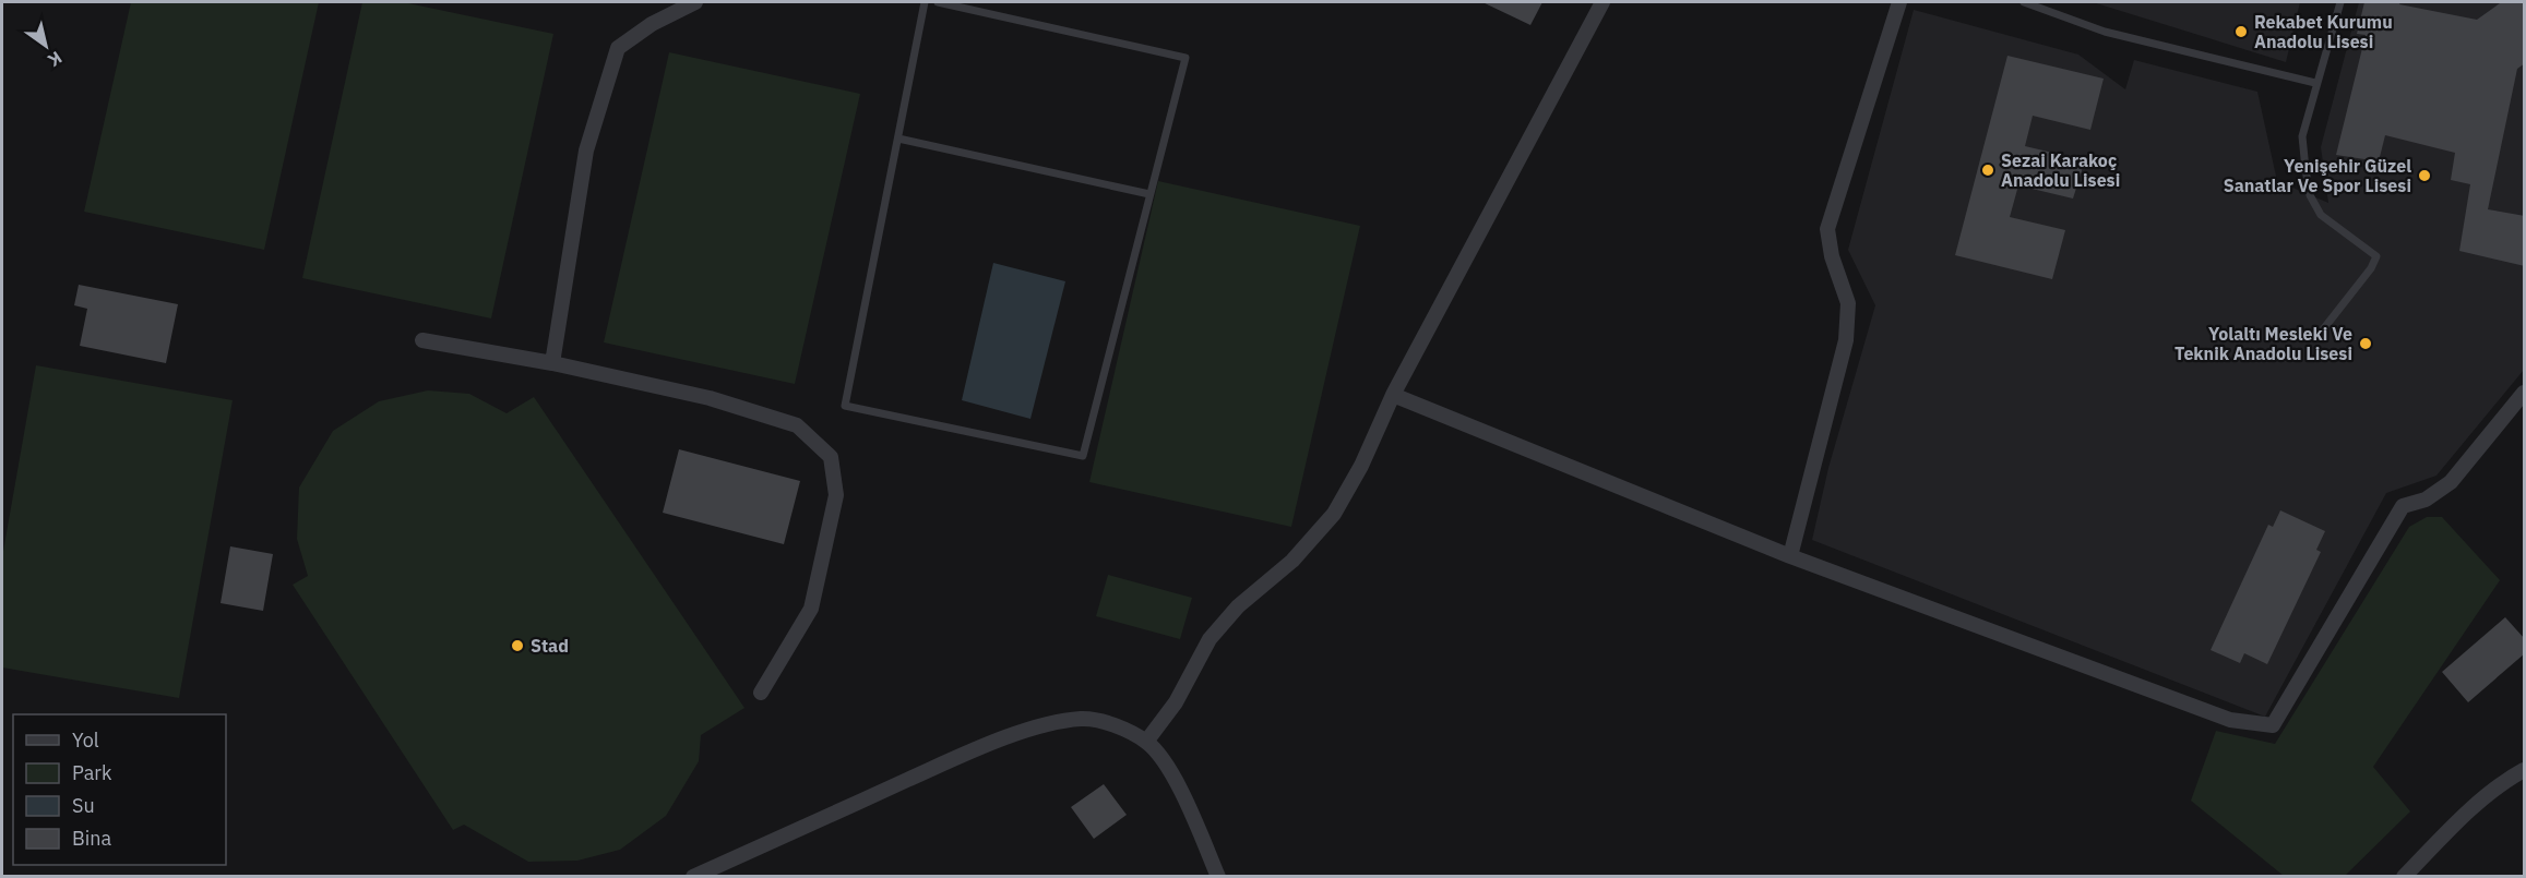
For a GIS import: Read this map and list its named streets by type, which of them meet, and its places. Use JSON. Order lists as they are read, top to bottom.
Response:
{
  "places": [
    "Rekabet Kurumu Anadolu Lisesi",
    "Sezai Karakoç Anadolu Lisesi",
    "Yenişehir Güzel Sanatlar Ve Spor Lisesi",
    "Yolaltı Mesleki Ve Teknik Anadolu Lisesi",
    "Stad"
  ],
  "legend": [
    "Yol",
    "Park",
    "Su",
    "Bina"
  ],
  "north": "bottom right"
}
